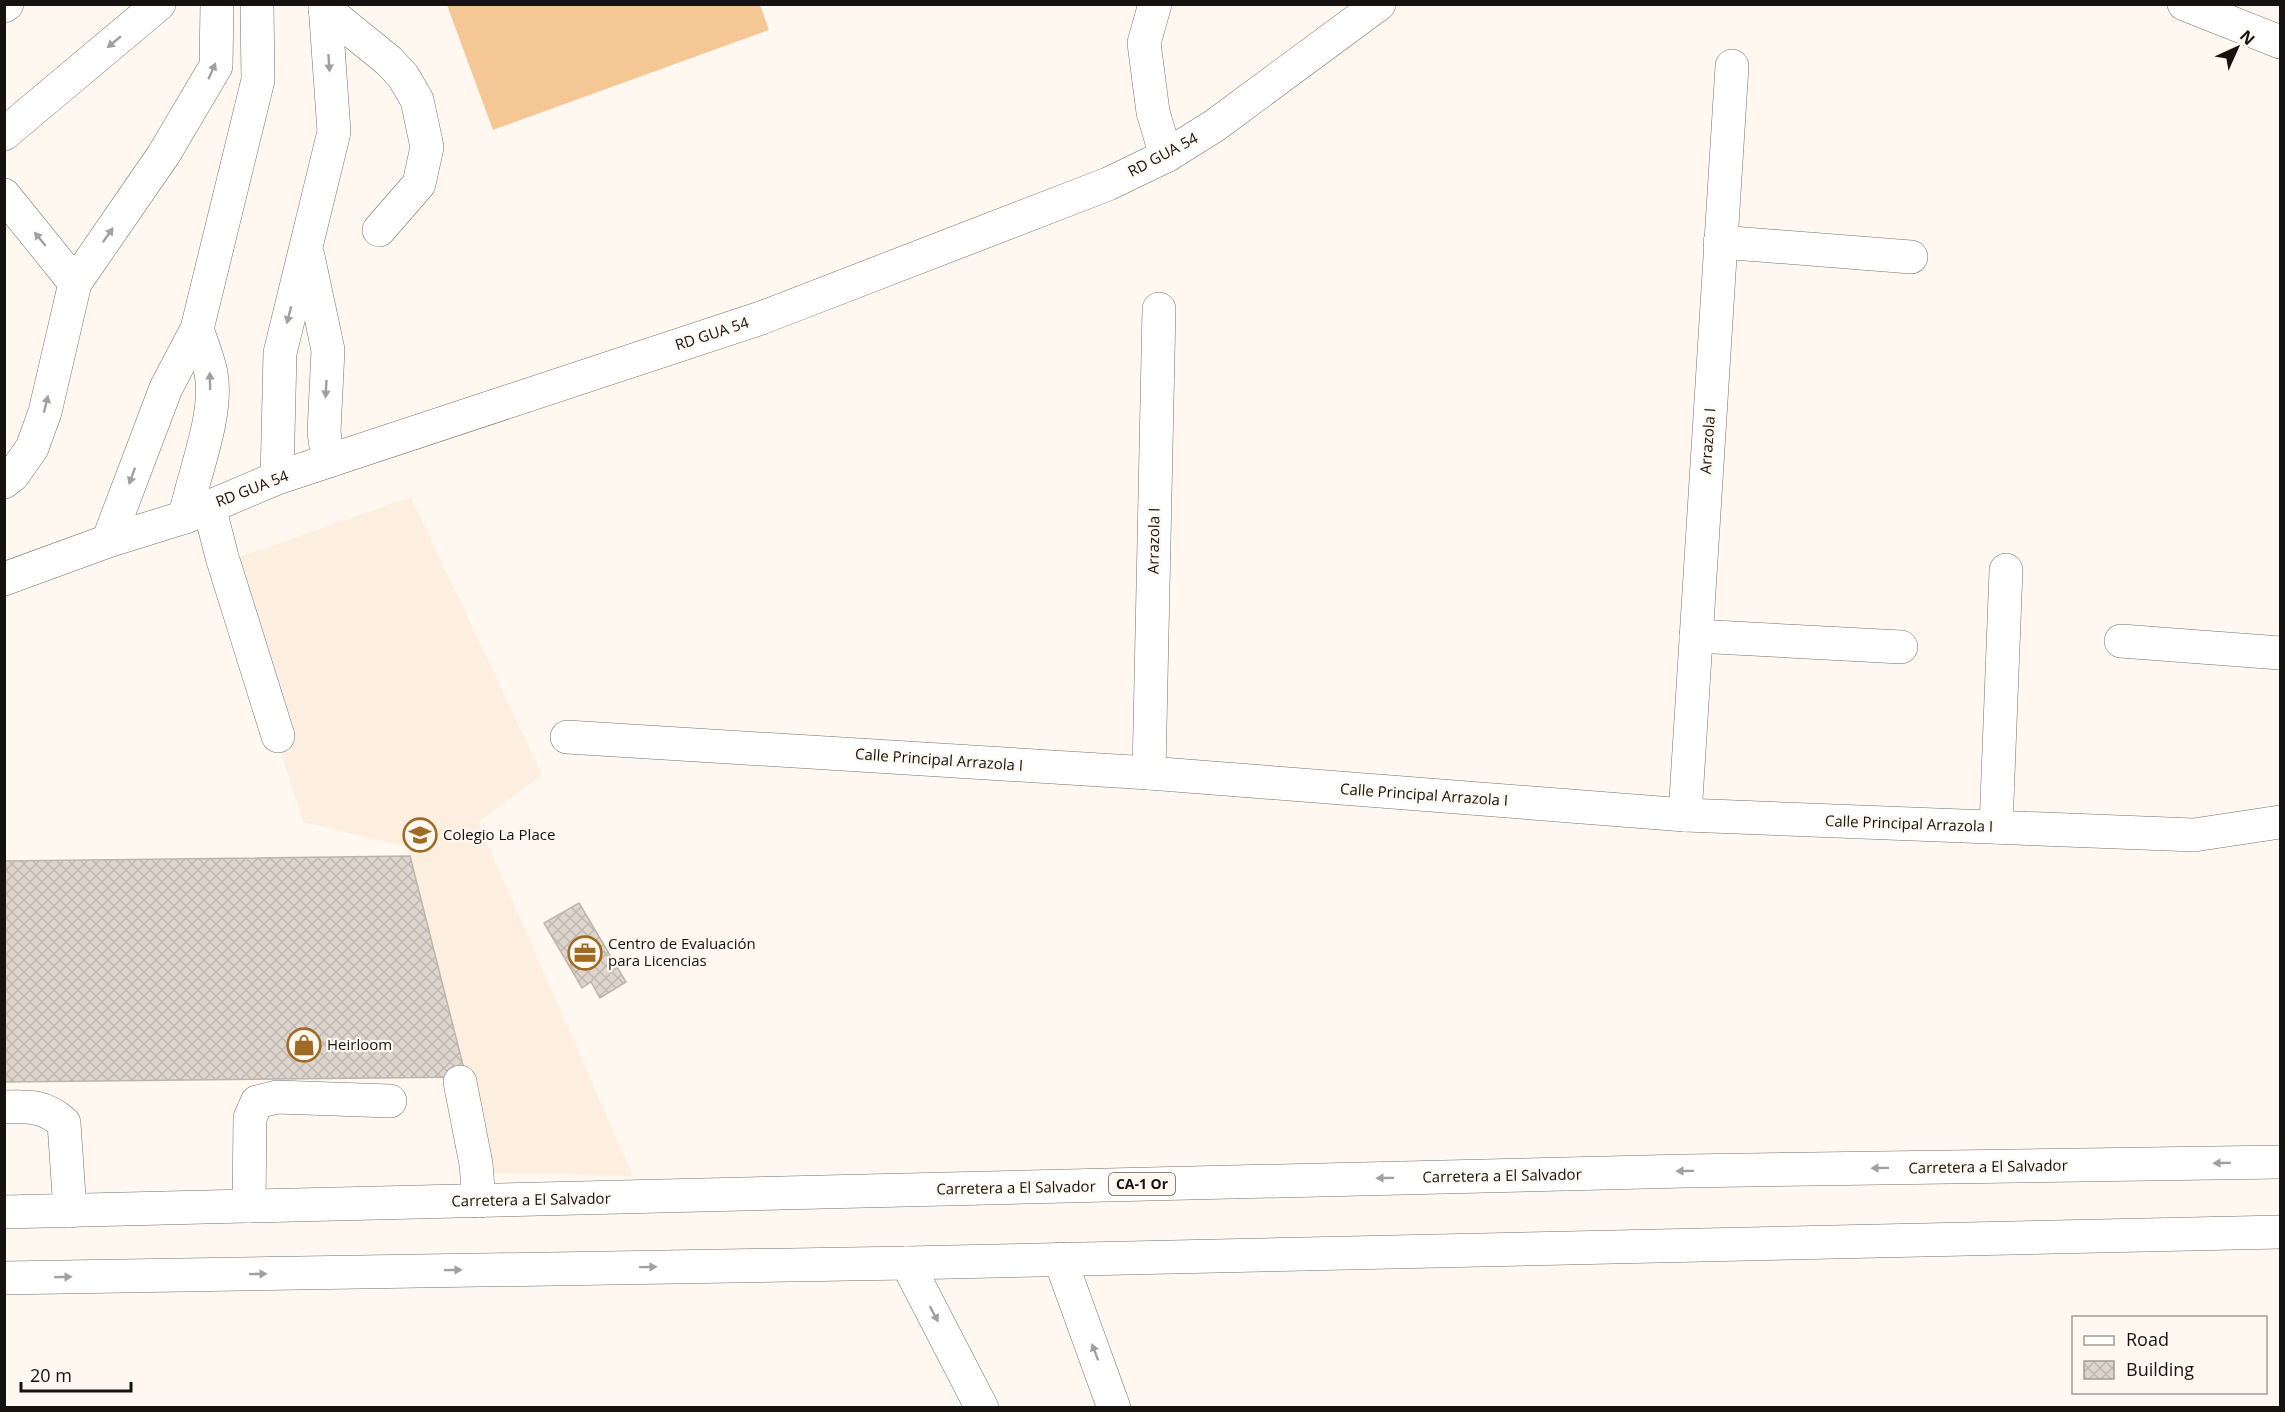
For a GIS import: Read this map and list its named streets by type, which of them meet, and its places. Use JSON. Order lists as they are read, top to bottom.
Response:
{
  "streets": {
    "main road": [
      "RD GUA 54",
      "Arrazola I",
      "Calle Principal Arrazola I",
      "Carretera a El Salvador",
      "CA-1 Or"
    ]
  },
  "crossings": [
    ["Arrazola I", "Calle Principal Arrazola I"]
  ],
  "places": {
    "school or university": ["Colegio La Place"],
    "office": ["Centro de Evaluación para Licencias"],
    "shop": ["Heirloom"]
  },
  "legend": ["Road", "Building"],
  "scale_bar": "20 m",
  "north": "top right"
}
